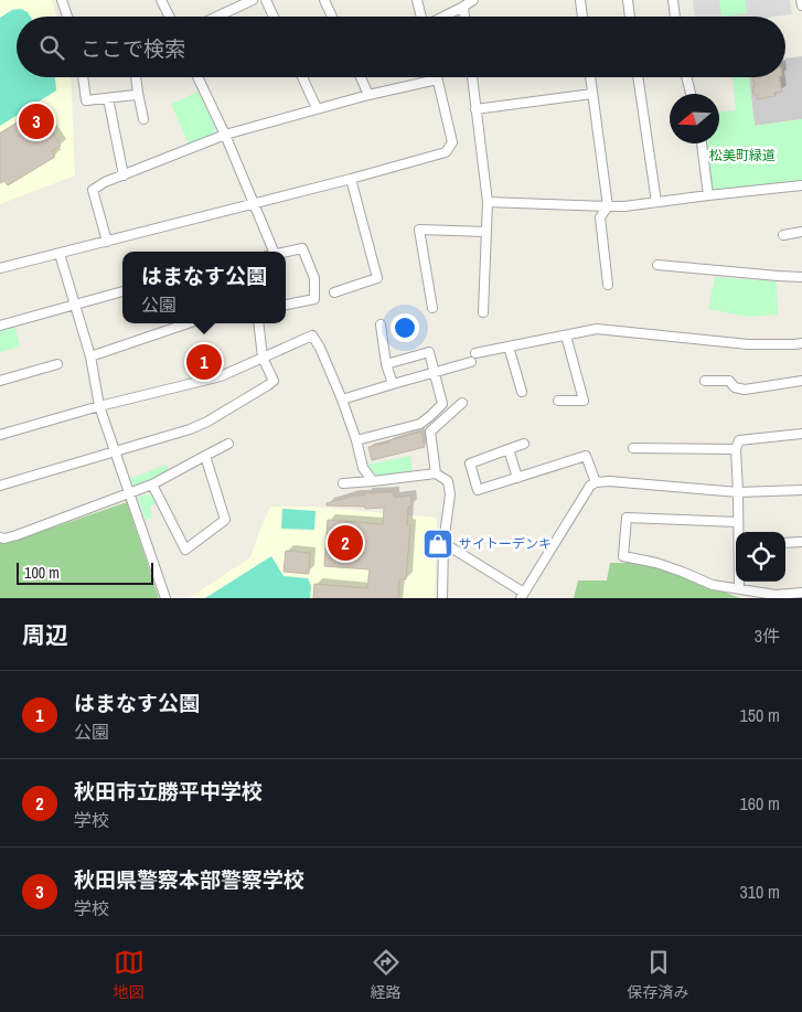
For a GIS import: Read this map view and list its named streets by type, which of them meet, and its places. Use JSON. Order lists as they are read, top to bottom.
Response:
{
  "parks": ["松美町緑道"],
  "places": {
    "shop": ["サイトーデンキ"]
  },
  "scale_bar": "100 m",
  "north": "left",
  "page": {
    "search": "ここで検索",
    "pins": ["3", "1", "2"],
    "popup": ["はまなす公園", "公園"],
    "scale": "100 m",
    "heading": ["周辺", "3件"],
    "list": [
      {
        "mark": "1",
        "name": "はまなす公園",
        "note": "公園",
        "value": "150 m"
      },
      {
        "mark": "2",
        "name": "秋田市立勝平中学校",
        "note": "学校",
        "value": "160 m"
      },
      {
        "mark": "3",
        "name": "秋田県警察本部警察学校",
        "note": "学校",
        "value": "310 m"
      }
    ],
    "nav": ["地図", "経路", "保存済み"]
  }
}
